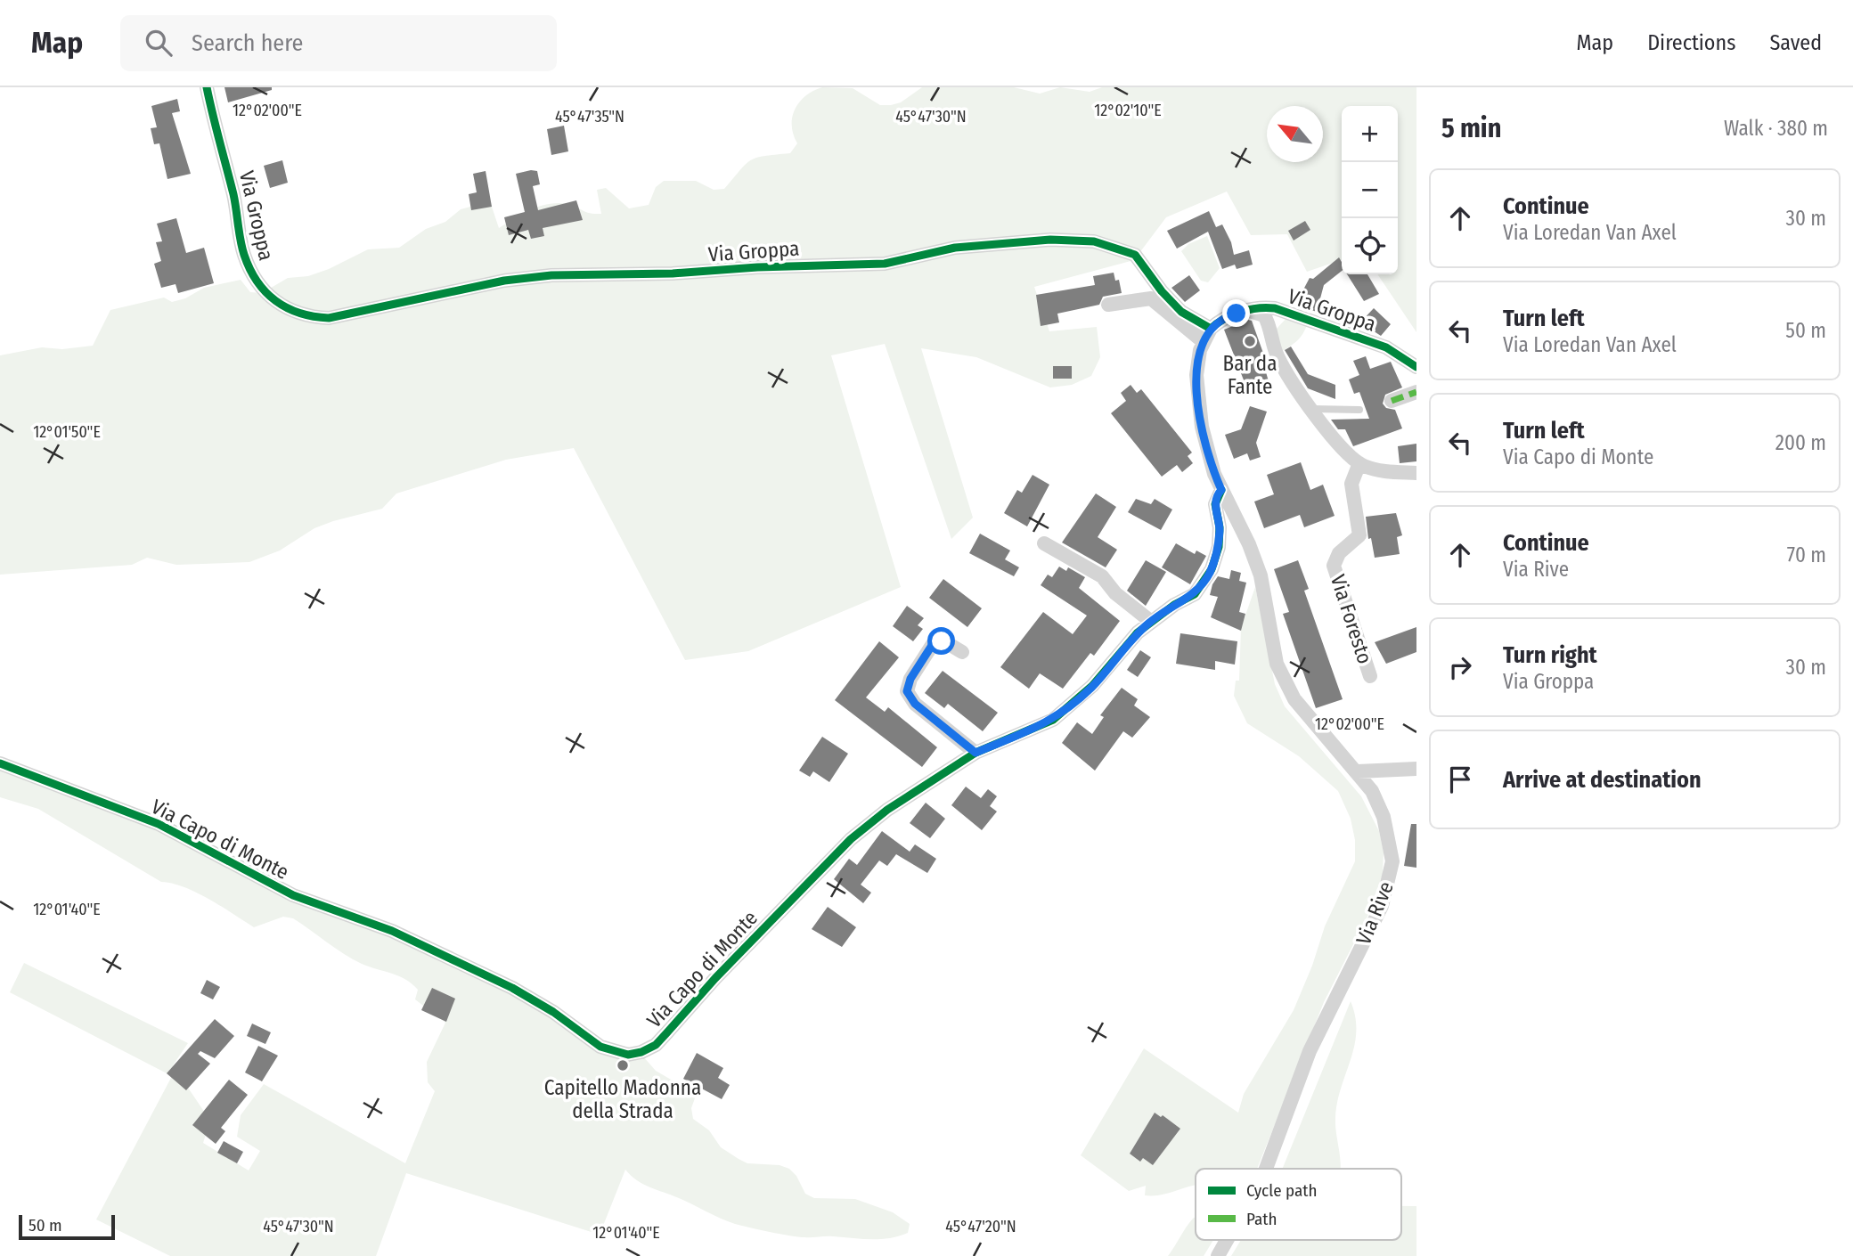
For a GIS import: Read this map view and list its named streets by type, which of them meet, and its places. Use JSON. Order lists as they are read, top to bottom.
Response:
{
  "streets": {
    "street": [
      "Via Groppa",
      "Via Foresto",
      "Via Capo di Monte",
      "Via Rive"
    ]
  },
  "crossings": [
    ["Via Groppa", "Via Rive"],
    ["Via Capo di Monte", "Via Rive"]
  ],
  "places": ["Bar da Fante", "Capitello Madonna della Strada"],
  "legend": ["Cycle path", "Path"],
  "scale_bar": "50 m",
  "north": "top left",
  "page": {
    "header": "Map",
    "search": "Search here",
    "nav": ["Map", "Directions", "Saved"],
    "heading": ["5 min", "Walk · 380 m"],
    "map_buttons": ["+", "−"],
    "list": [
      ["Continue", "Via Loredan Van Axel", "30 m"],
      ["Turn left", "Via Loredan Van Axel", "50 m"],
      ["Turn left", "Via Capo di Monte", "200 m"],
      ["Continue", "Via Rive", "70 m"],
      ["Turn right", "Via Groppa", "30 m"],
      "Arrive at destination"
    ],
    "scale": "50 m"
  },
  "coordinates": [
    "12°02'00\"E",
    "12°02'10\"E",
    "45°47'35\"N",
    "45°47'30\"N",
    "12°01'50\"E",
    "12°01'40\"E",
    "45°47'20\"N"
  ]
}
